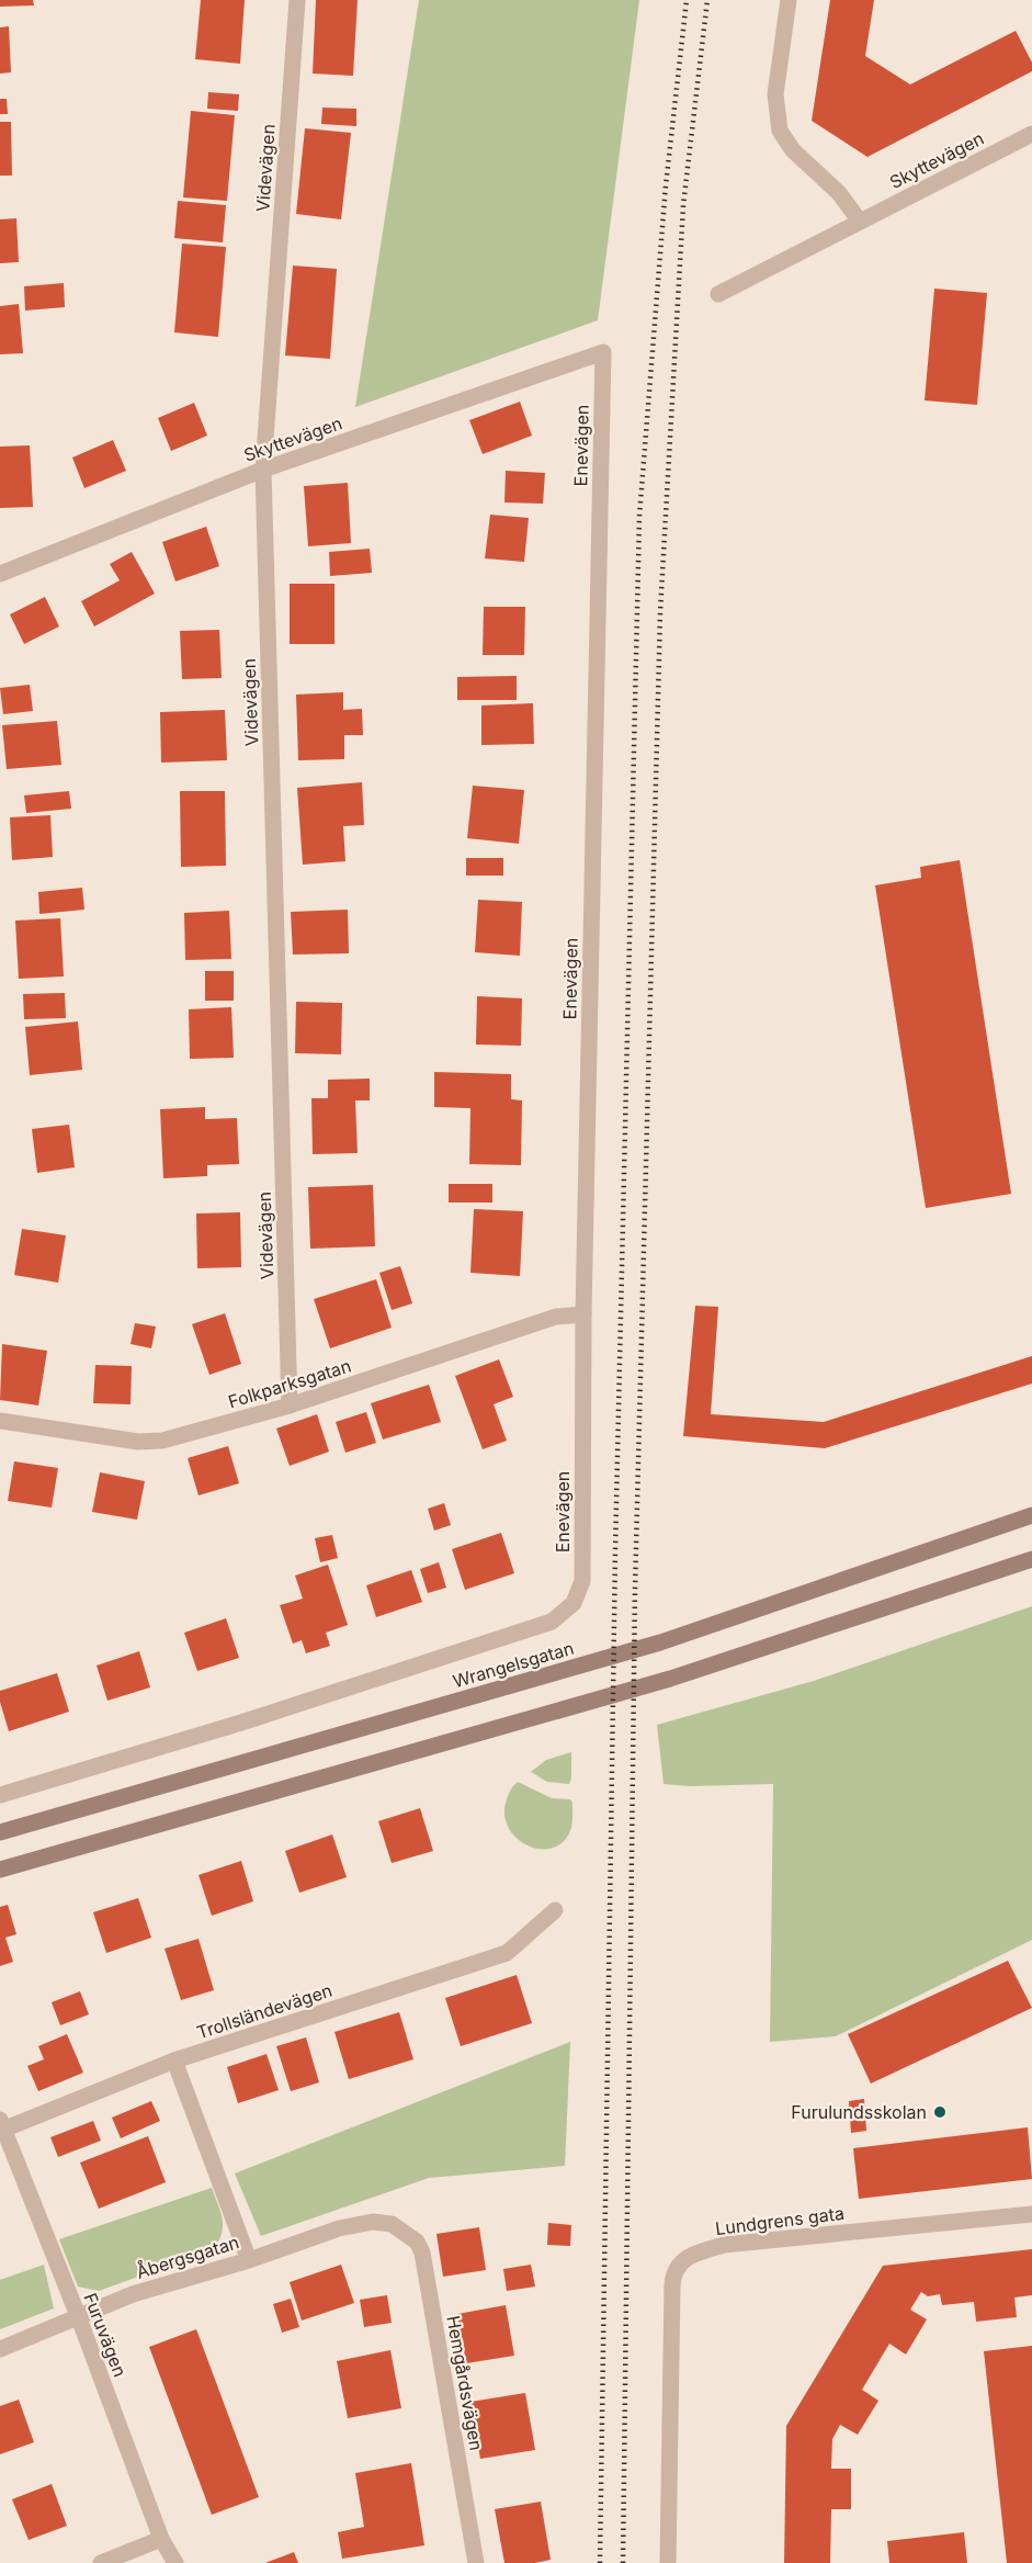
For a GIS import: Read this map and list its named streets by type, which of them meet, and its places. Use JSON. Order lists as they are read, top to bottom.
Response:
{
  "streets": {
    "main road": ["Wrangelsgatan"],
    "street": [
      "Skyttevägen",
      "Videvägen",
      "Enevägen",
      "Folkparksgatan",
      "Trollsländevägen",
      "Lundgrens gata",
      "Åbergsgatan",
      "Furuvägen",
      "Hemgårdsvägen"
    ]
  },
  "crossings": [
    ["Skyttevägen", "Videvägen"],
    ["Skyttevägen", "Enevägen"],
    ["Videvägen", "Folkparksgatan"],
    ["Enevägen", "Folkparksgatan"],
    ["Enevägen", "Wrangelsgatan"],
    ["Trollsländevägen", "Furuvägen"],
    ["Åbergsgatan", "Furuvägen"],
    ["Åbergsgatan", "Hemgårdsvägen"]
  ],
  "places": ["Furulundsskolan"]
}
